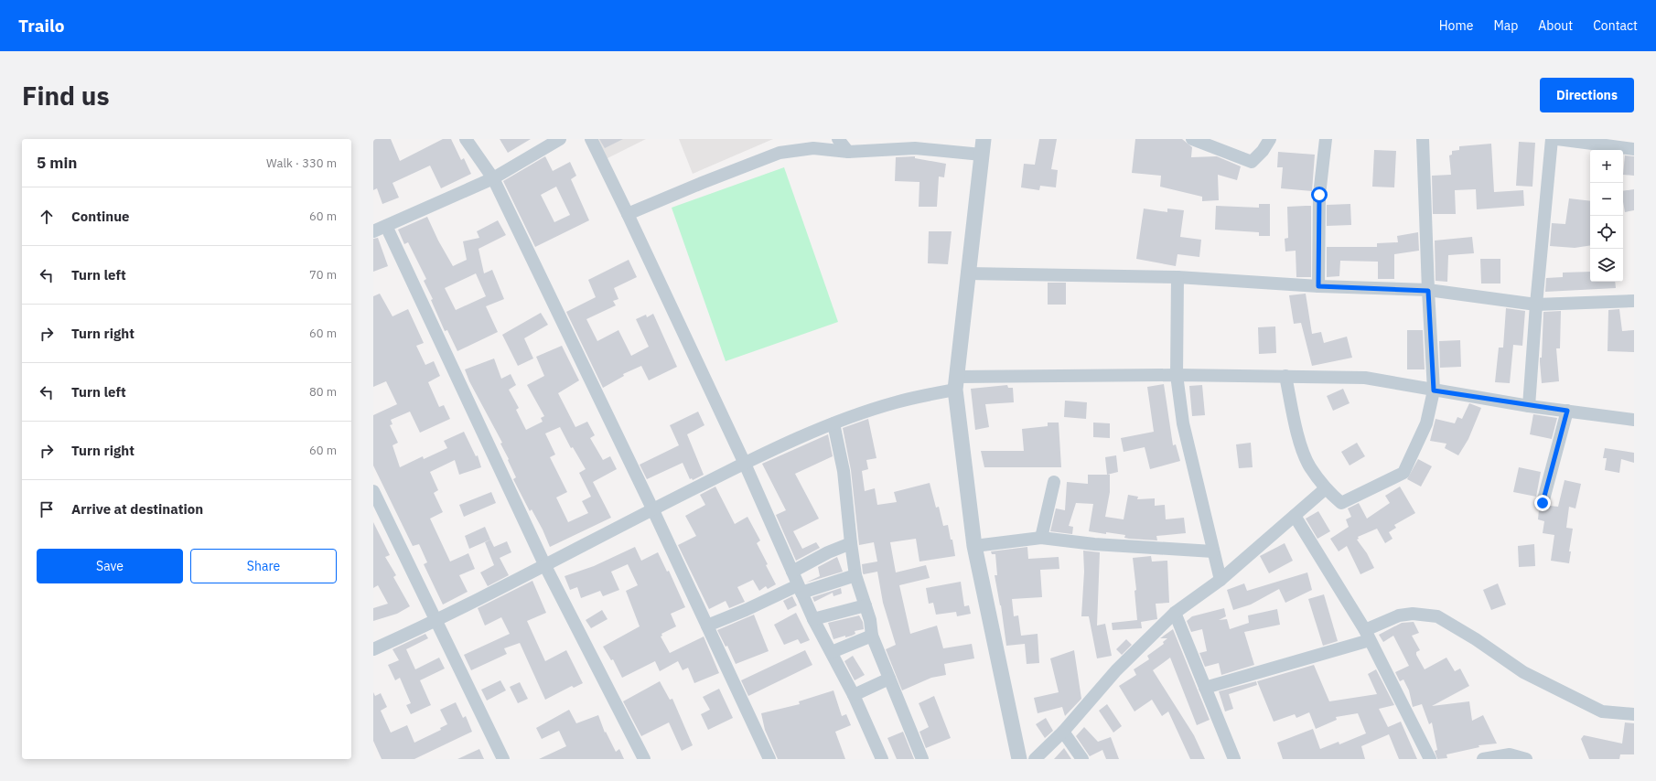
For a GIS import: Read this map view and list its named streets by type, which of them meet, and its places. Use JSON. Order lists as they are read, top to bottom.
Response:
{
  "page": {
    "header": "Trailo",
    "nav": [
      "Home",
      "Map",
      "About",
      "Contact"
    ],
    "buttons": [
      "Directions",
      ["Save", "Share"]
    ],
    "title": "Find us",
    "heading": ["5 min", "Walk · 330 m"],
    "map_buttons": ["+", "−"],
    "list": [
      ["Continue", "60 m"],
      ["Turn left", "70 m"],
      ["Turn right", "60 m"],
      ["Turn left", "80 m"],
      ["Turn right", "60 m"],
      "Arrive at destination"
    ]
  }
}
